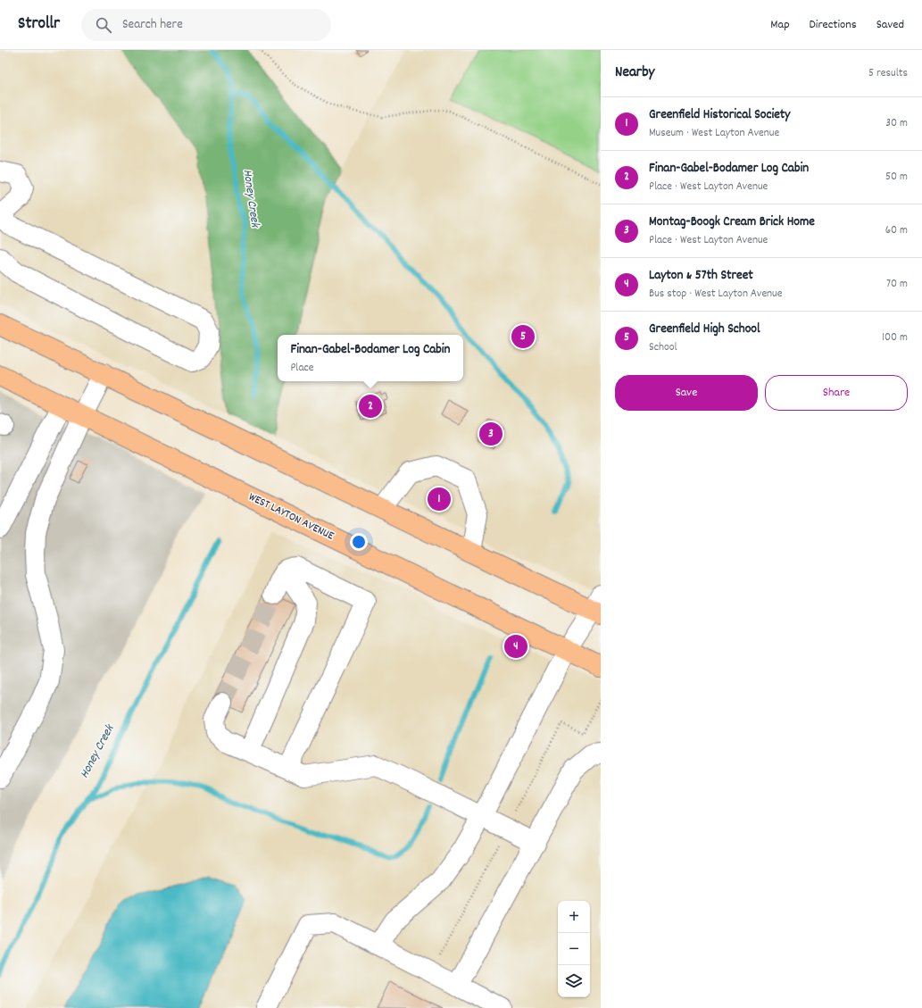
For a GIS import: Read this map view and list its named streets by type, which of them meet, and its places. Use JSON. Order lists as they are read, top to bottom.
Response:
{
  "streets": {
    "main road": ["WEST LAYTON AVENUE"]
  },
  "water": ["Honey Creek"],
  "page": {
    "header": "Strollr",
    "search": "Search here",
    "nav": ["Map", "Directions", "Saved"],
    "heading": ["Nearby", "5 results"],
    "list": [
      {
        "mark": "1",
        "name": "Greenfield Historical Society",
        "note": "Museum · West Layton Avenue",
        "value": "30 m"
      },
      {
        "mark": "2",
        "name": "Finan-Gabel-Bodamer Log Cabin",
        "note": "Place · West Layton Avenue",
        "value": "50 m"
      },
      {
        "mark": "3",
        "name": "Montag-Boogk Cream Brick Home",
        "note": "Place · West Layton Avenue",
        "value": "60 m"
      },
      {
        "mark": "4",
        "name": "Layton & 57th Street",
        "note": "Bus stop · West Layton Avenue",
        "value": "70 m"
      },
      {
        "mark": "5",
        "name": "Greenfield High School",
        "note": "School",
        "value": "100 m"
      }
    ],
    "pins": [
      "5",
      "2",
      "3",
      "1",
      "4"
    ],
    "popup": ["Finan-Gabel-Bodamer Log Cabin", "Place"],
    "buttons": ["Save", "Share"],
    "map_buttons": ["+", "−"]
  }
}
